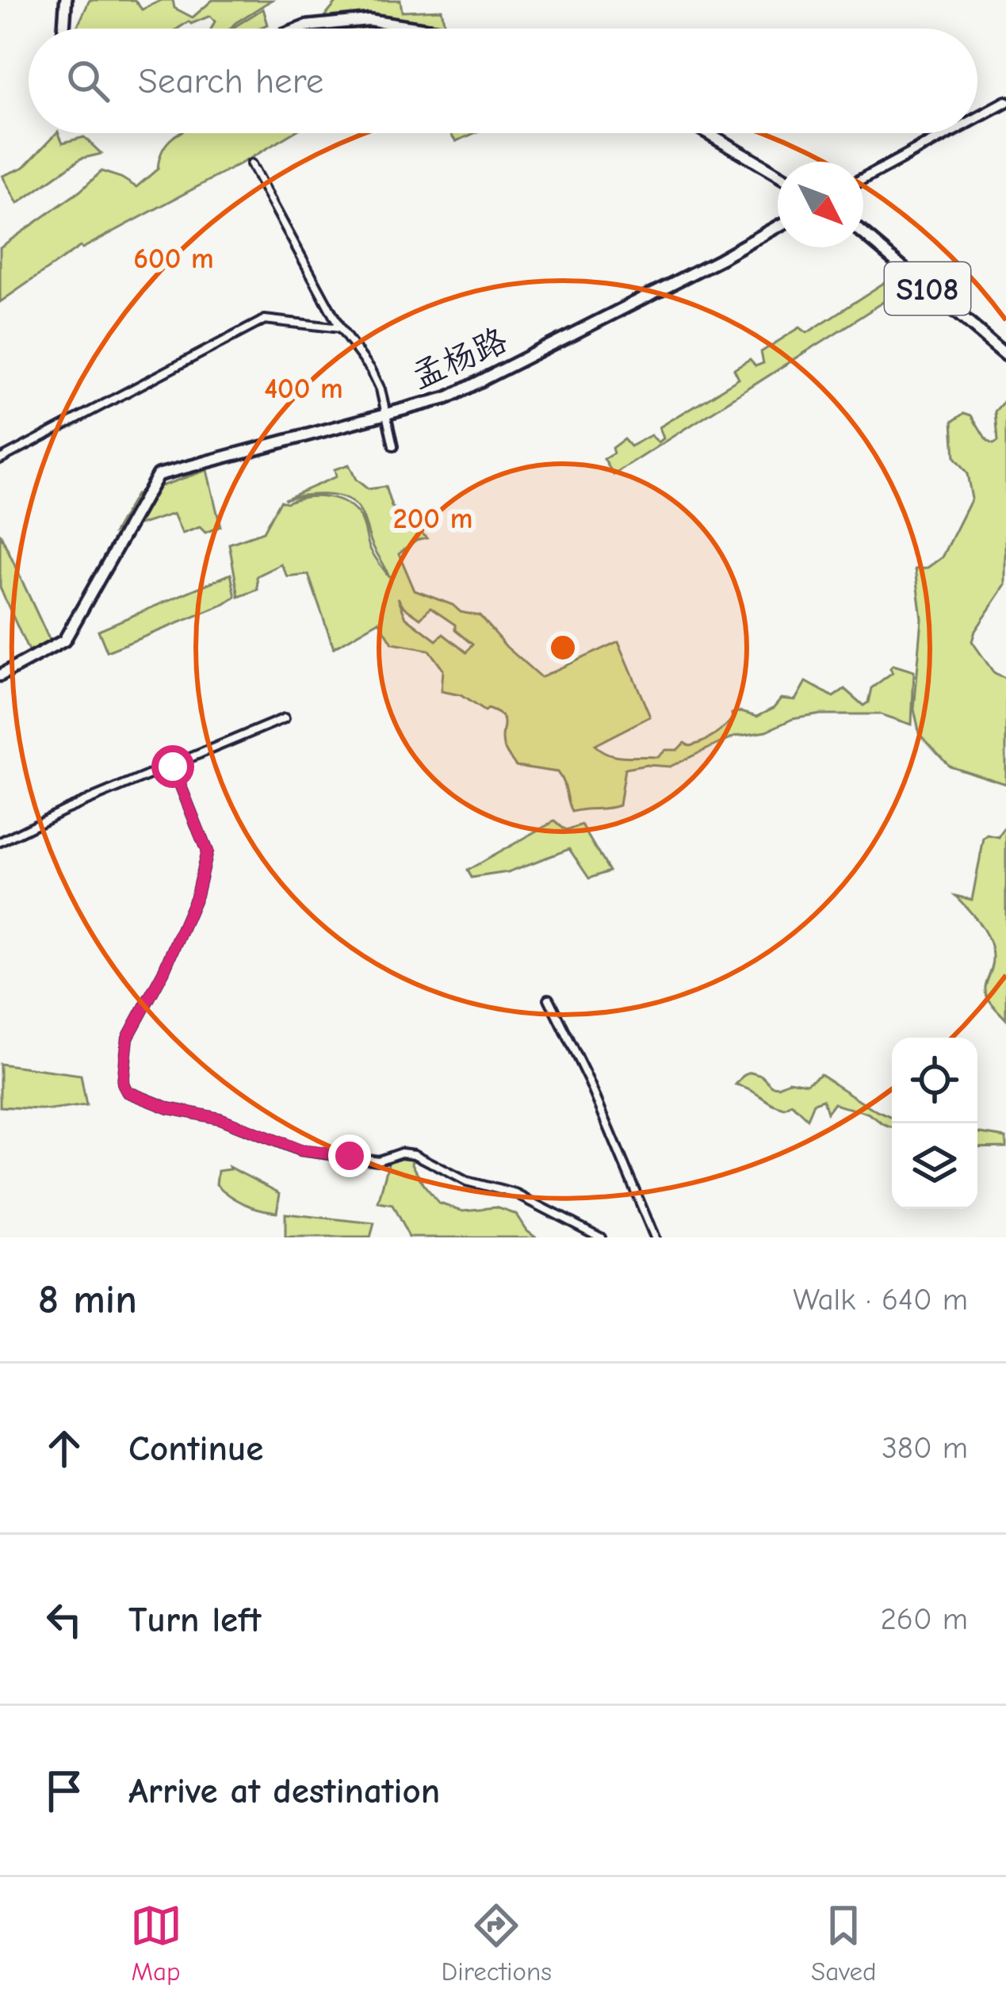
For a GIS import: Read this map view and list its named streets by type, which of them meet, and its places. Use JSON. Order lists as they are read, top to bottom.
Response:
{
  "streets": {
    "main road": ["S108", "孟杨路"]
  },
  "north": "bottom right",
  "page": {
    "search": "Search here",
    "heading": ["8 min", "Walk · 640 m"],
    "list": [
      ["Continue", "380 m"],
      ["Turn left", "260 m"],
      "Arrive at destination"
    ],
    "nav": ["Map", "Directions", "Saved"]
  },
  "rings": ["600 m", "400 m", "200 m"]
}
